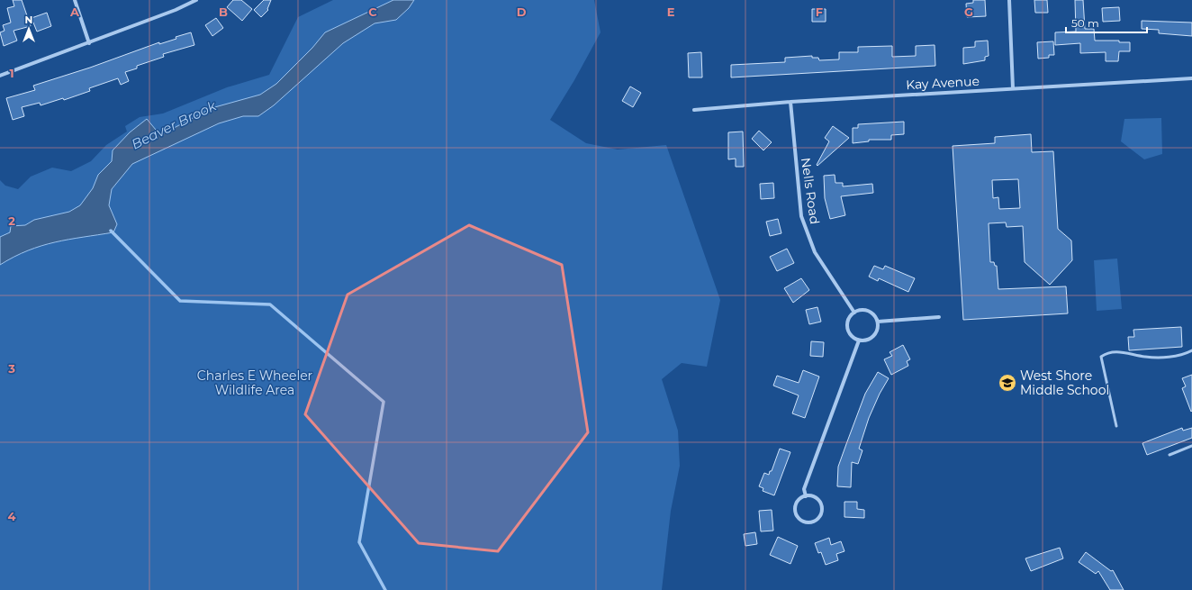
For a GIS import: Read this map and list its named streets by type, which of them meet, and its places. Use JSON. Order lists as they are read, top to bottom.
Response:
{
  "streets": {
    "street": ["Kay Avenue", "Nells Road"]
  },
  "crossings": [
    ["Kay Avenue", "Nells Road"]
  ],
  "water": ["Beaver Brook"],
  "parks": ["Charles E Wheeler Wildlife Area"],
  "places": {
    "school or university": ["West Shore Middle School"]
  },
  "scale_bar": "50 m",
  "north": "top",
  "grid": {
    "columns": [
      "A",
      "B",
      "C",
      "D",
      "E",
      "F",
      "G"
    ],
    "rows": [
      "1",
      "2",
      "3",
      "4"
    ]
  }
}
